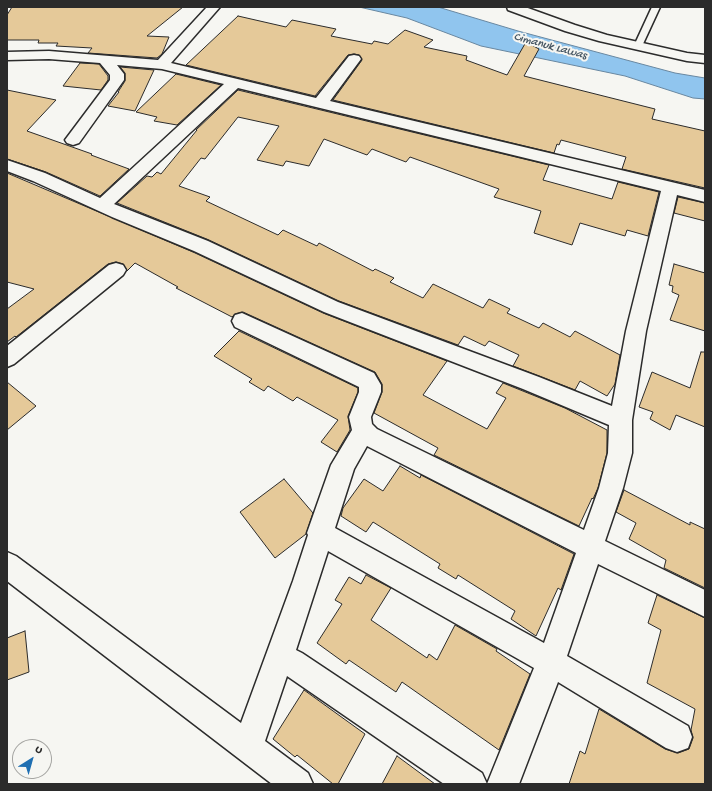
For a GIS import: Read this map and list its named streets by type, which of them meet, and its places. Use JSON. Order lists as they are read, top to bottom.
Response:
{
  "water": ["Cimanuk Lawas"],
  "north": "top right"
}
